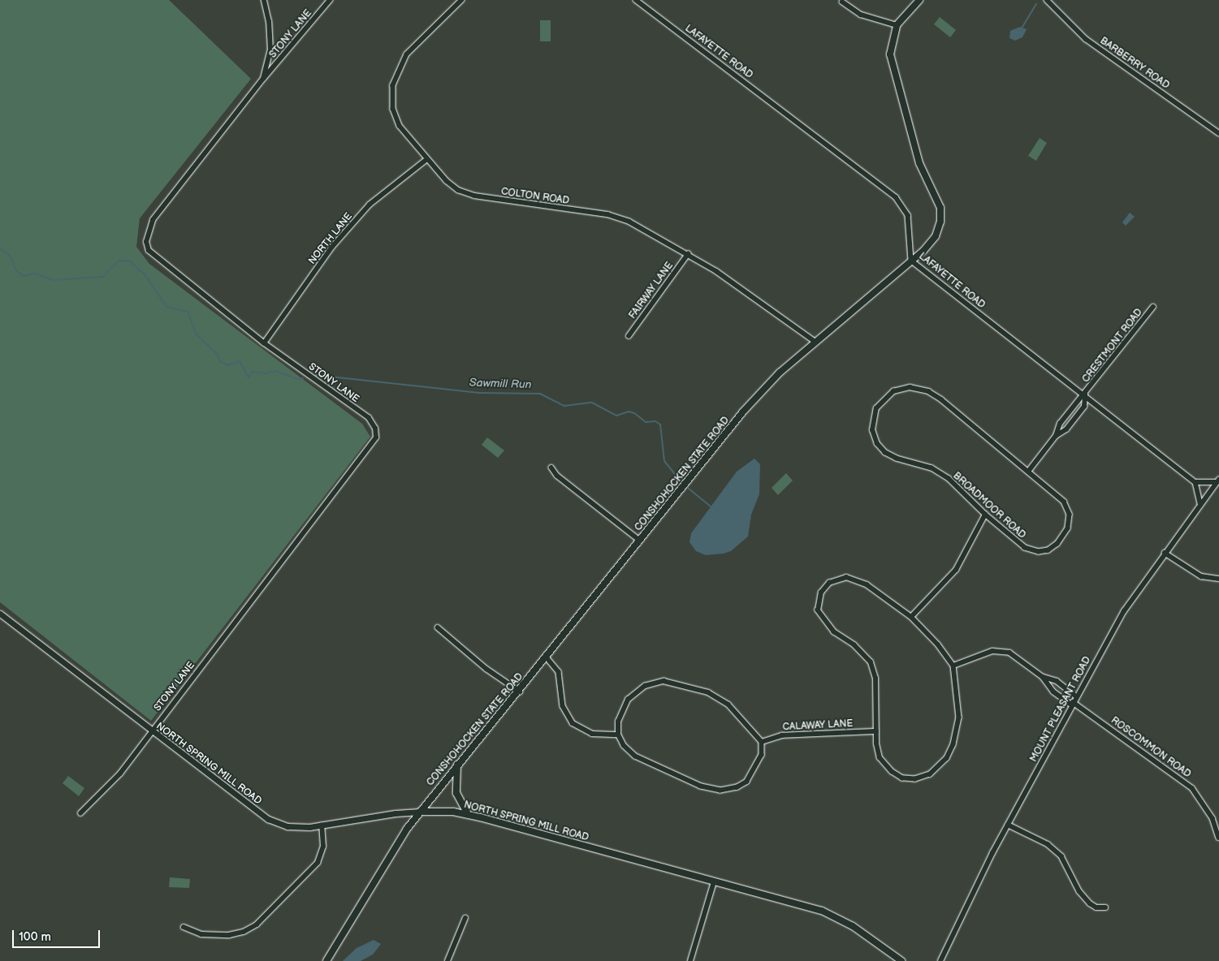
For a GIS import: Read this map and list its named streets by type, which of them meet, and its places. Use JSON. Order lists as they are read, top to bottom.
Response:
{
  "streets": {
    "main road": ["CONSHOHOCKEN STATE ROAD", "NORTH SPRING MILL ROAD"],
    "street": [
      "STONY LANE",
      "LAFAYETTE ROAD",
      "BARBERRY ROAD",
      "COLTON ROAD",
      "NORTH LANE",
      "FAIRWAY LANE",
      "CRESTMONT ROAD",
      "BROADMOOR ROAD",
      "MOUNT PLEASANT ROAD",
      "CALAWAY LANE",
      "ROSCOMMON ROAD"
    ]
  },
  "crossings": [
    ["STONY LANE", "NORTH LANE"],
    ["STONY LANE", "NORTH SPRING MILL ROAD"],
    ["LAFAYETTE ROAD", "CRESTMONT ROAD"],
    ["LAFAYETTE ROAD", "CONSHOHOCKEN STATE ROAD"],
    ["COLTON ROAD", "NORTH LANE"],
    ["COLTON ROAD", "FAIRWAY LANE"],
    ["COLTON ROAD", "CONSHOHOCKEN STATE ROAD"],
    ["CONSHOHOCKEN STATE ROAD", "NORTH SPRING MILL ROAD"],
    ["MOUNT PLEASANT ROAD", "ROSCOMMON ROAD"]
  ],
  "water": ["Sawmill Run"],
  "scale_bar": "100 m"
}
